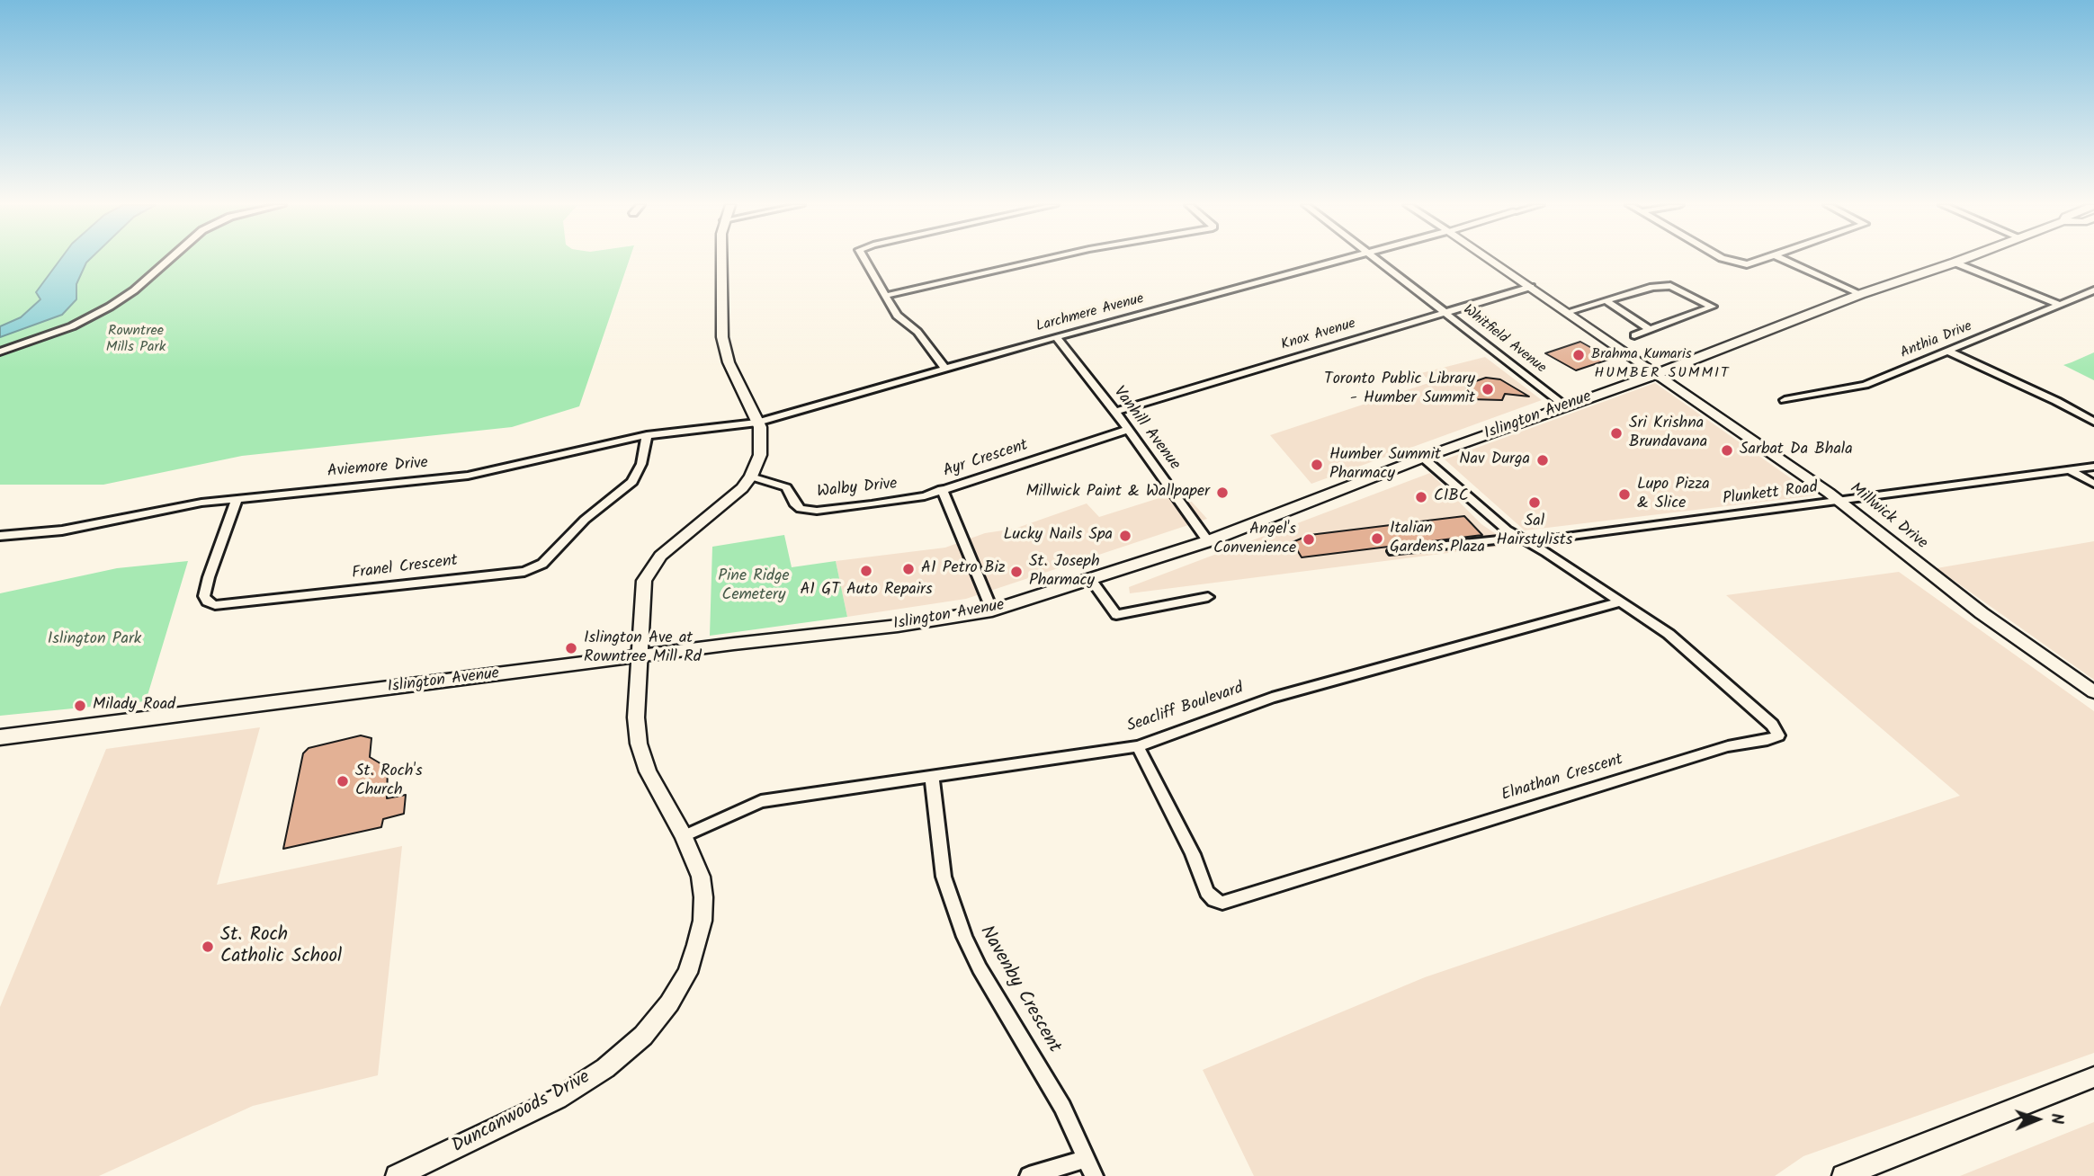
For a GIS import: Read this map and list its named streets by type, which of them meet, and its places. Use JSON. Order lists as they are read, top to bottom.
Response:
{
  "streets": {
    "main road": ["Islington Avenue"],
    "street": [
      "Larchmere Avenue",
      "Knox Avenue",
      "Whitfield Avenue",
      "Anthia Drive",
      "Vanhill Avenue",
      "Ayr Crescent",
      "Aviemore Drive",
      "Walby Drive",
      "Plunkett Road",
      "Millwick Drive",
      "Franel Crescent",
      "Seacliff Boulevard",
      "Elnathan Crescent",
      "Navenby Crescent",
      "Duncanwoods Drive"
    ]
  },
  "crossings": [
    ["Larchmere Avenue", "Vanhill Avenue"],
    ["Larchmere Avenue", "Aviemore Drive"],
    ["Knox Avenue", "Whitfield Avenue"],
    ["Knox Avenue", "Vanhill Avenue"],
    ["Knox Avenue", "Millwick Drive"],
    ["Whitfield Avenue", "Islington Avenue"],
    ["Islington Avenue", "Vanhill Avenue"],
    ["Islington Avenue", "Ayr Crescent"],
    ["Islington Avenue", "Millwick Drive"],
    ["Islington Avenue", "Elnathan Crescent"],
    ["Islington Avenue", "Duncanwoods Drive"],
    ["Vanhill Avenue", "Ayr Crescent"],
    ["Ayr Crescent", "Walby Drive"],
    ["Aviemore Drive", "Franel Crescent"],
    ["Walby Drive", "Duncanwoods Drive"],
    ["Plunkett Road", "Millwick Drive"],
    ["Plunkett Road", "Elnathan Crescent"],
    ["Seacliff Boulevard", "Elnathan Crescent"],
    ["Seacliff Boulevard", "Navenby Crescent"],
    ["Seacliff Boulevard", "Duncanwoods Drive"]
  ],
  "districts": ["HUMBER SUMMIT"],
  "parks": ["Rowntree Mills Park", "Pine Ridge Cemetery", "Islington Park"],
  "places": [
    "Brahma Kumaris",
    "Toronto Public Library - Humber Summit",
    "Sri Krishna Brundavana",
    "Sarbat Da Bhala",
    "Nav Durga",
    "Humber Summit Pharmacy",
    "Millwick Paint & Wallpaper",
    "Lupo Pizza & Slice",
    "CIBC",
    "Sal Hairstylists",
    "Lucky Nails Spa",
    "Italian Gardens Plaza",
    "Angel's Convenience",
    "A1 Petro Biz",
    "A1 GT Auto Repairs",
    "St. Joseph Pharmacy",
    "Islington Ave at Rowntree Mill Rd",
    "Milady Road",
    "St. Roch's Church",
    "St. Roch Catholic School"
  ],
  "north": "right"
}
